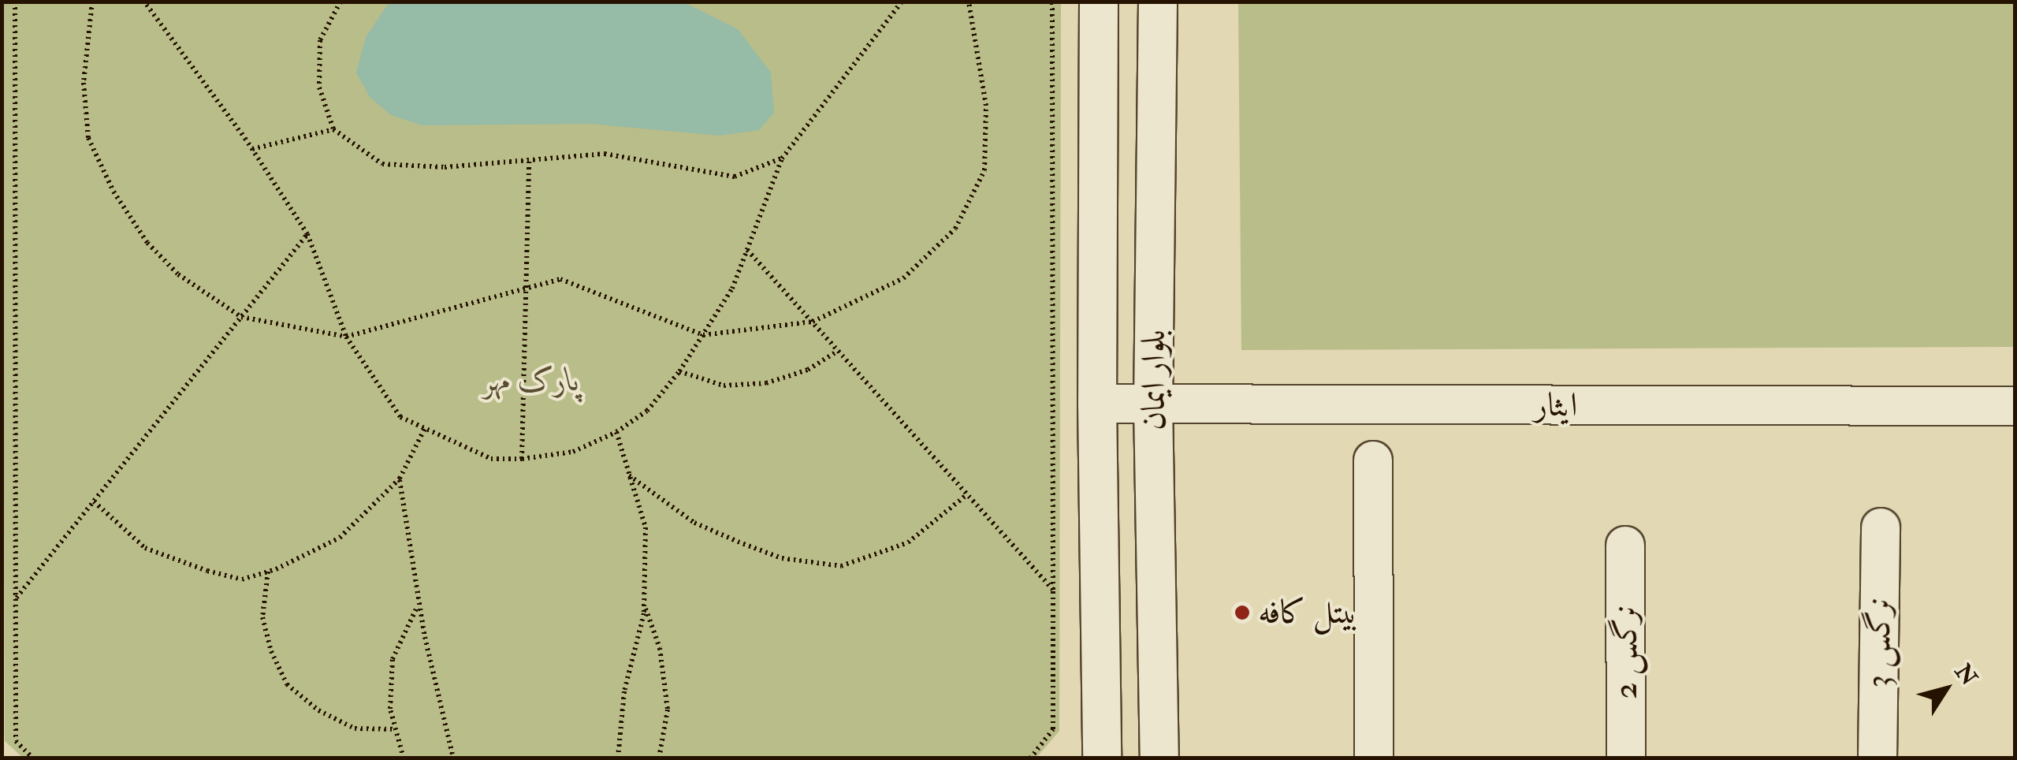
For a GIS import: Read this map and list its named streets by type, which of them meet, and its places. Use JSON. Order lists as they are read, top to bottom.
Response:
{
  "streets": {
    "street": [
      "بلوار ایمان",
      "ایثار",
      "نرگس 3",
      "نرگس 2"
    ]
  },
  "crossings": [
    ["بلوار ایمان", "ایثار"]
  ],
  "parks": ["پارک مهر"],
  "places": ["بیتل کافه"],
  "north": "top right"
}
